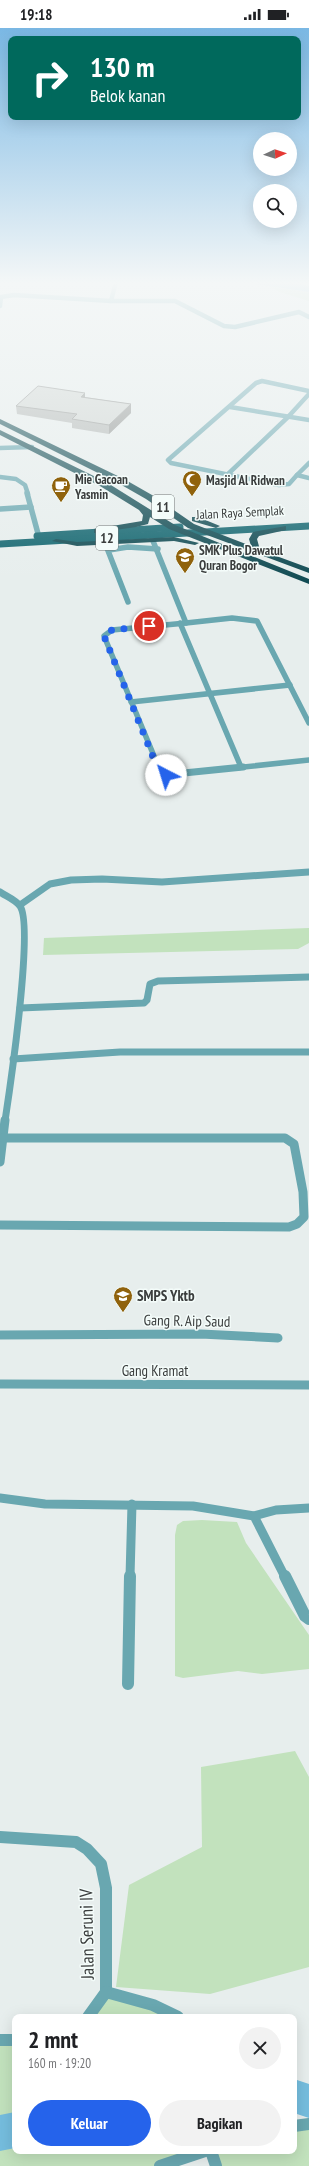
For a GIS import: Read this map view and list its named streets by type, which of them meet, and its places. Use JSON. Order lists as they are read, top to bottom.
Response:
{
  "streets": {
    "highway": ["11", "12"],
    "main road": ["Jalan Raya Semplak"],
    "street": ["Gang R. Aip Saud", "Gang Kramat", "Jalan Seruni IV"]
  },
  "crossings": [
    ["11", "Jalan Raya Semplak"],
    ["11", "12"],
    ["Jalan Raya Semplak", "12"]
  ],
  "places": {
    "mosque": ["Masjid Al Ridwan"],
    "cafe": ["Mie Gacoan Yasmin"],
    "school or university": ["SMK Plus Dawatul Quran Bogor", "SMPS Yktb"]
  },
  "north": "right",
  "page": {
    "status": "19:18",
    "turn": ["130 m", "Belok kanan"],
    "heading": ["2 mnt", "160 m · 19:20"],
    "buttons": ["Keluar", "Bagikan"]
  }
}
